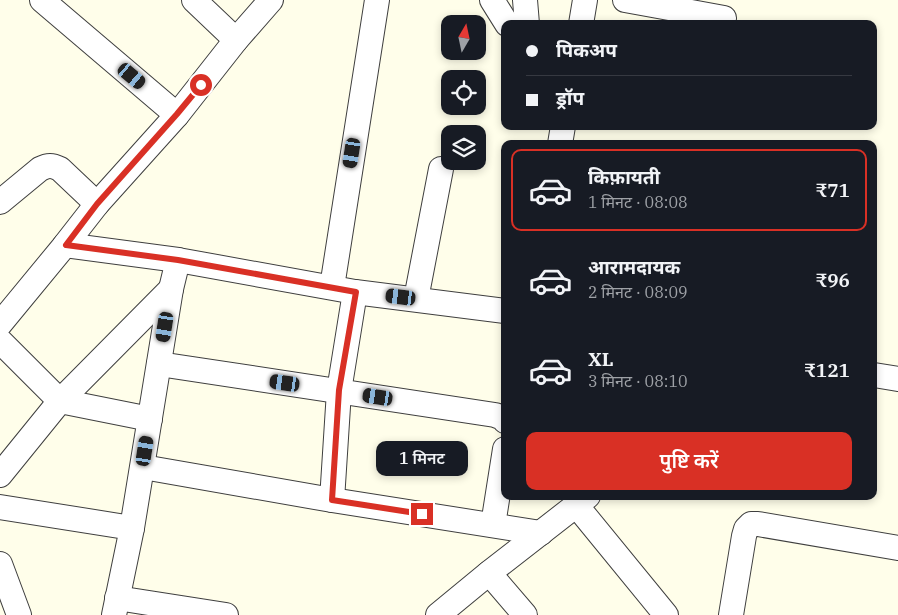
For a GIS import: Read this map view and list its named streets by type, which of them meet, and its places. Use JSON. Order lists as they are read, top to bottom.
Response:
{
  "north": "top",
  "page": {
    "banner": ["पिकअप", "ड्रॉप"],
    "list": [
      {
        "name": "किफ़ायती",
        "note": "1 मिनट · 08:08",
        "value": "₹71"
      },
      {
        "name": "आरामदायक",
        "note": "2 मिनट · 08:09",
        "value": "₹96"
      },
      {
        "name": "XL",
        "note": "3 मिनट · 08:10",
        "value": "₹121"
      }
    ],
    "buttons": "पुष्टि करें",
    "bubble": "1 मिनट"
  }
}
